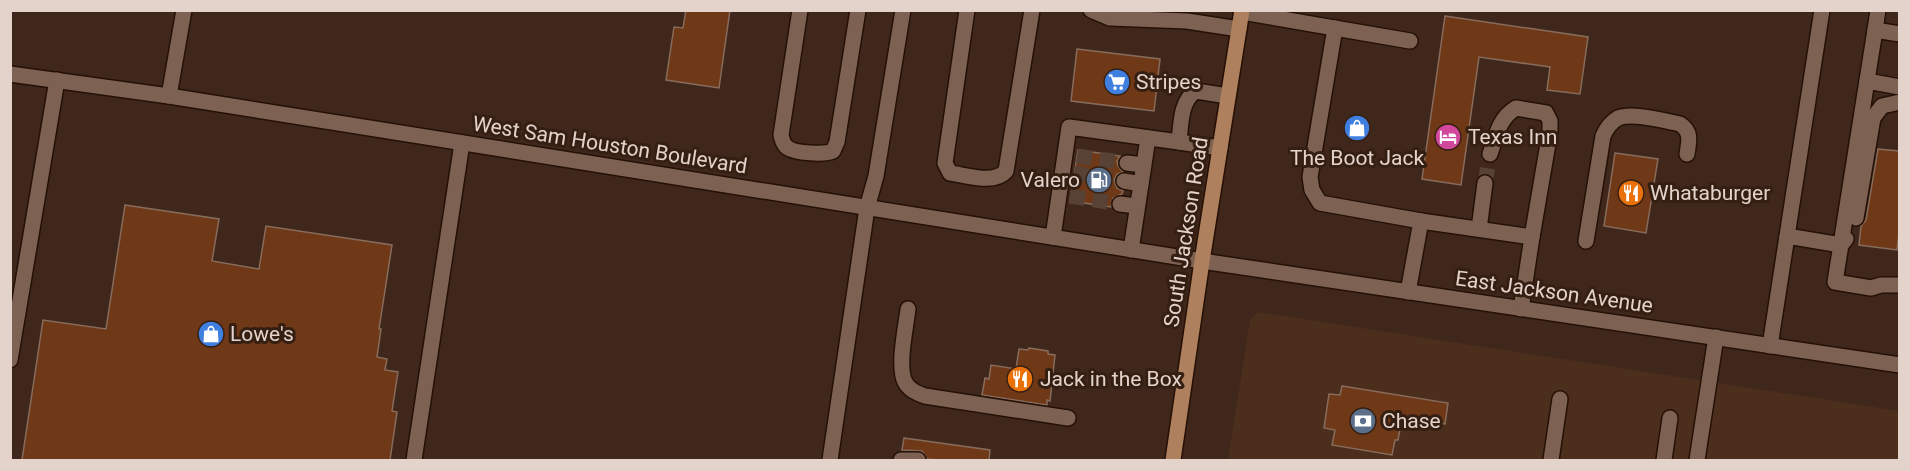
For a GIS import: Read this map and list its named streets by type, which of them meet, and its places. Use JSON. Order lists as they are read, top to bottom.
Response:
{
  "streets": {
    "main road": ["South Jackson Road"],
    "street": ["West Sam Houston Boulevard", "East Jackson Avenue"]
  },
  "crossings": [
    ["West Sam Houston Boulevard", "South Jackson Road"],
    ["West Sam Houston Boulevard", "East Jackson Avenue"],
    ["South Jackson Road", "East Jackson Avenue"]
  ],
  "places": {
    "supermarket": ["Stripes"],
    "shop": ["The Boot Jack", "Lowe's"],
    "hotel": ["Texas Inn"],
    "fuel station": ["Valero"],
    "restaurant": ["Whataburger", "Jack in the Box"],
    "bank": ["Chase"]
  }
}
